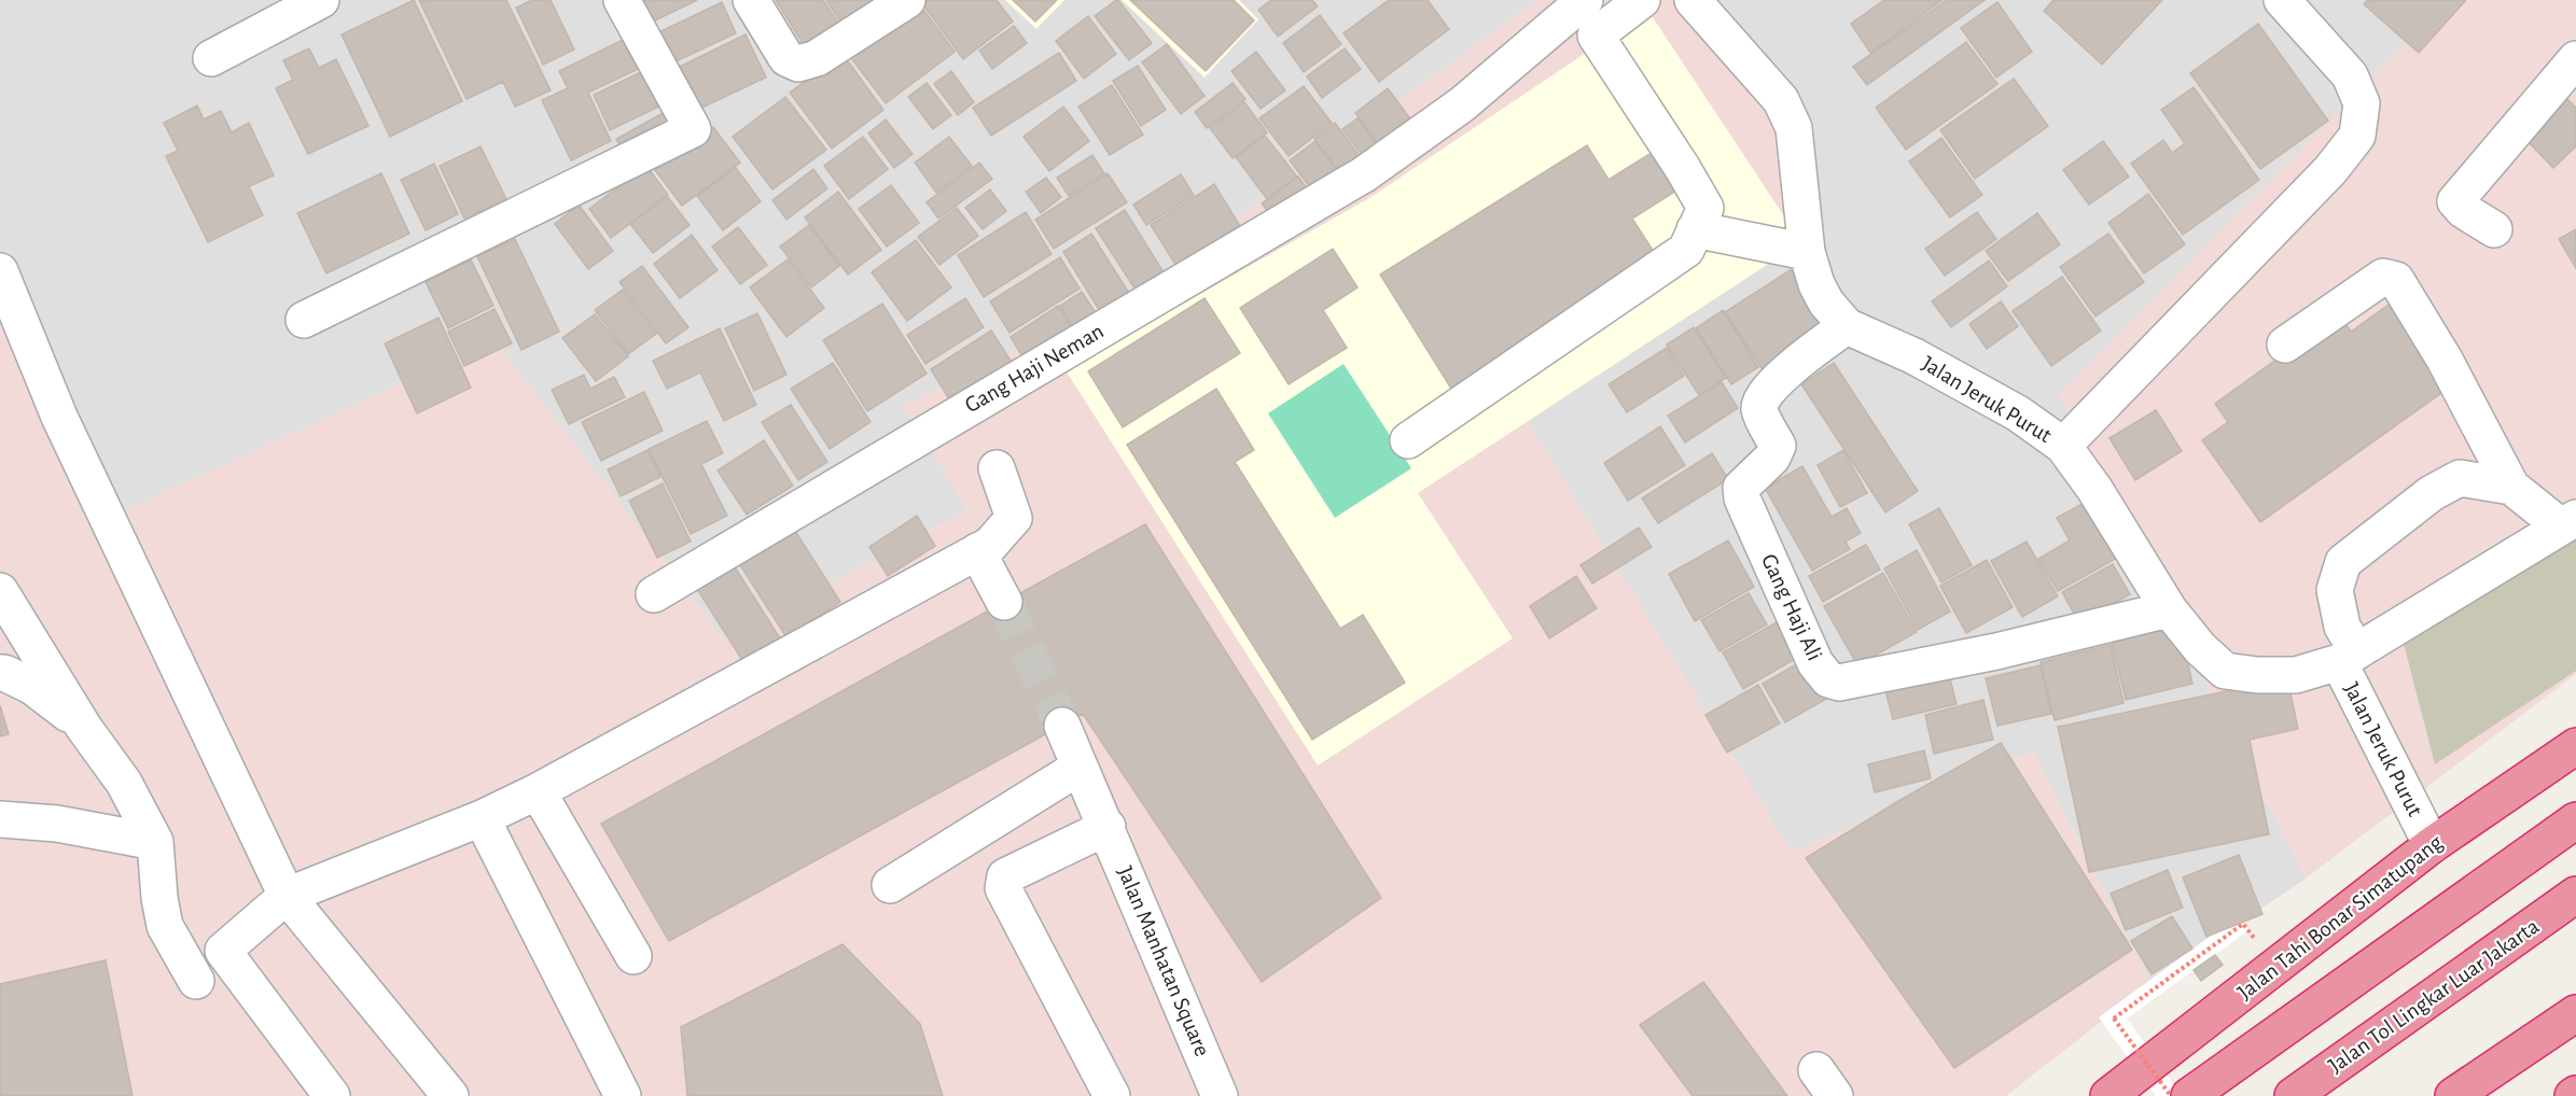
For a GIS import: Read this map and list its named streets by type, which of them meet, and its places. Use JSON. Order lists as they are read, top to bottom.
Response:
{
  "streets": {
    "highway": ["Jalan Tahi Bonar Simatupang", "Jalan Tol Lingkar Luar Jakarta"],
    "street": [
      "Gang Haji Neman",
      "Jalan Jeruk Purut",
      "Gang Haji Ali",
      "Jalan Manhatan Square"
    ]
  },
  "crossings": [
    ["Jalan Jeruk Purut", "Gang Haji Ali"],
    ["Jalan Jeruk Purut", "Jalan Tahi Bonar Simatupang"]
  ]
}
